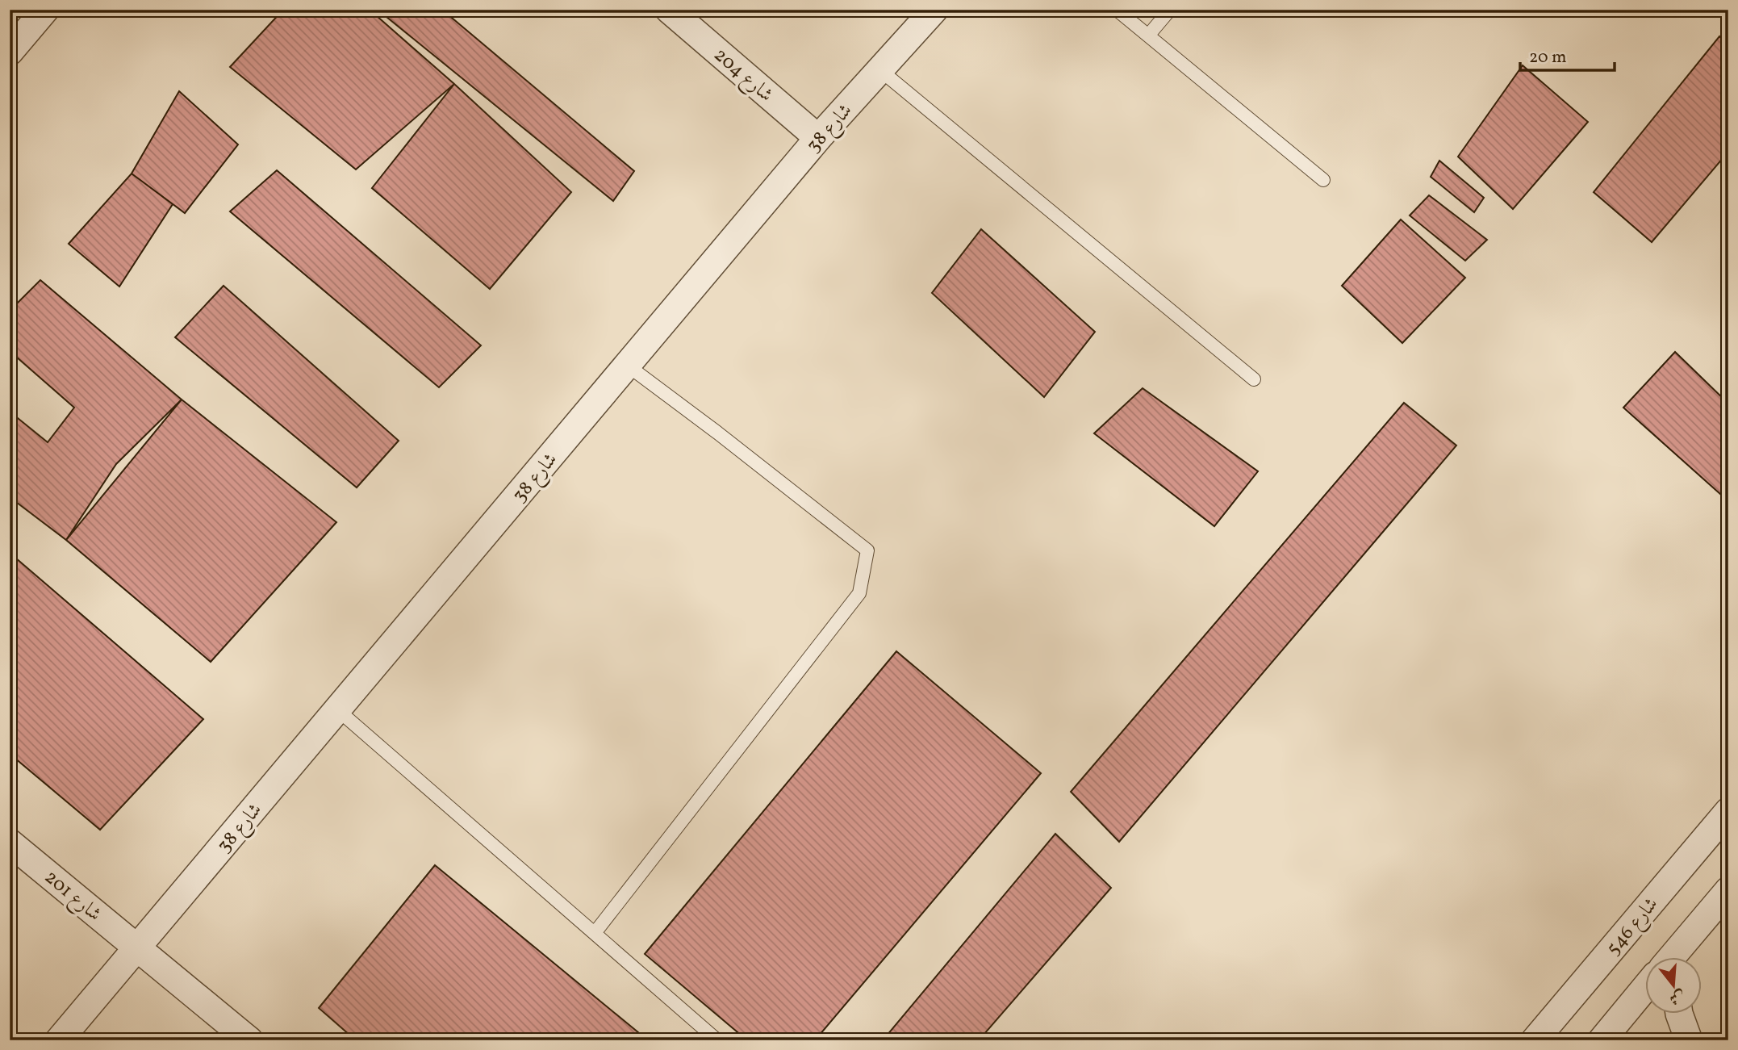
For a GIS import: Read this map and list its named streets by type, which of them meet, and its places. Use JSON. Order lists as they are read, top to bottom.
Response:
{
  "streets": {
    "street": [
      "شارع 204",
      "شارع 38",
      "شارع 201",
      "شارع 546"
    ]
  },
  "crossings": [
    ["شارع 204", "شارع 38"],
    ["شارع 38", "شارع 201"]
  ],
  "scale_bar": "20 m",
  "north": "bottom"
}
